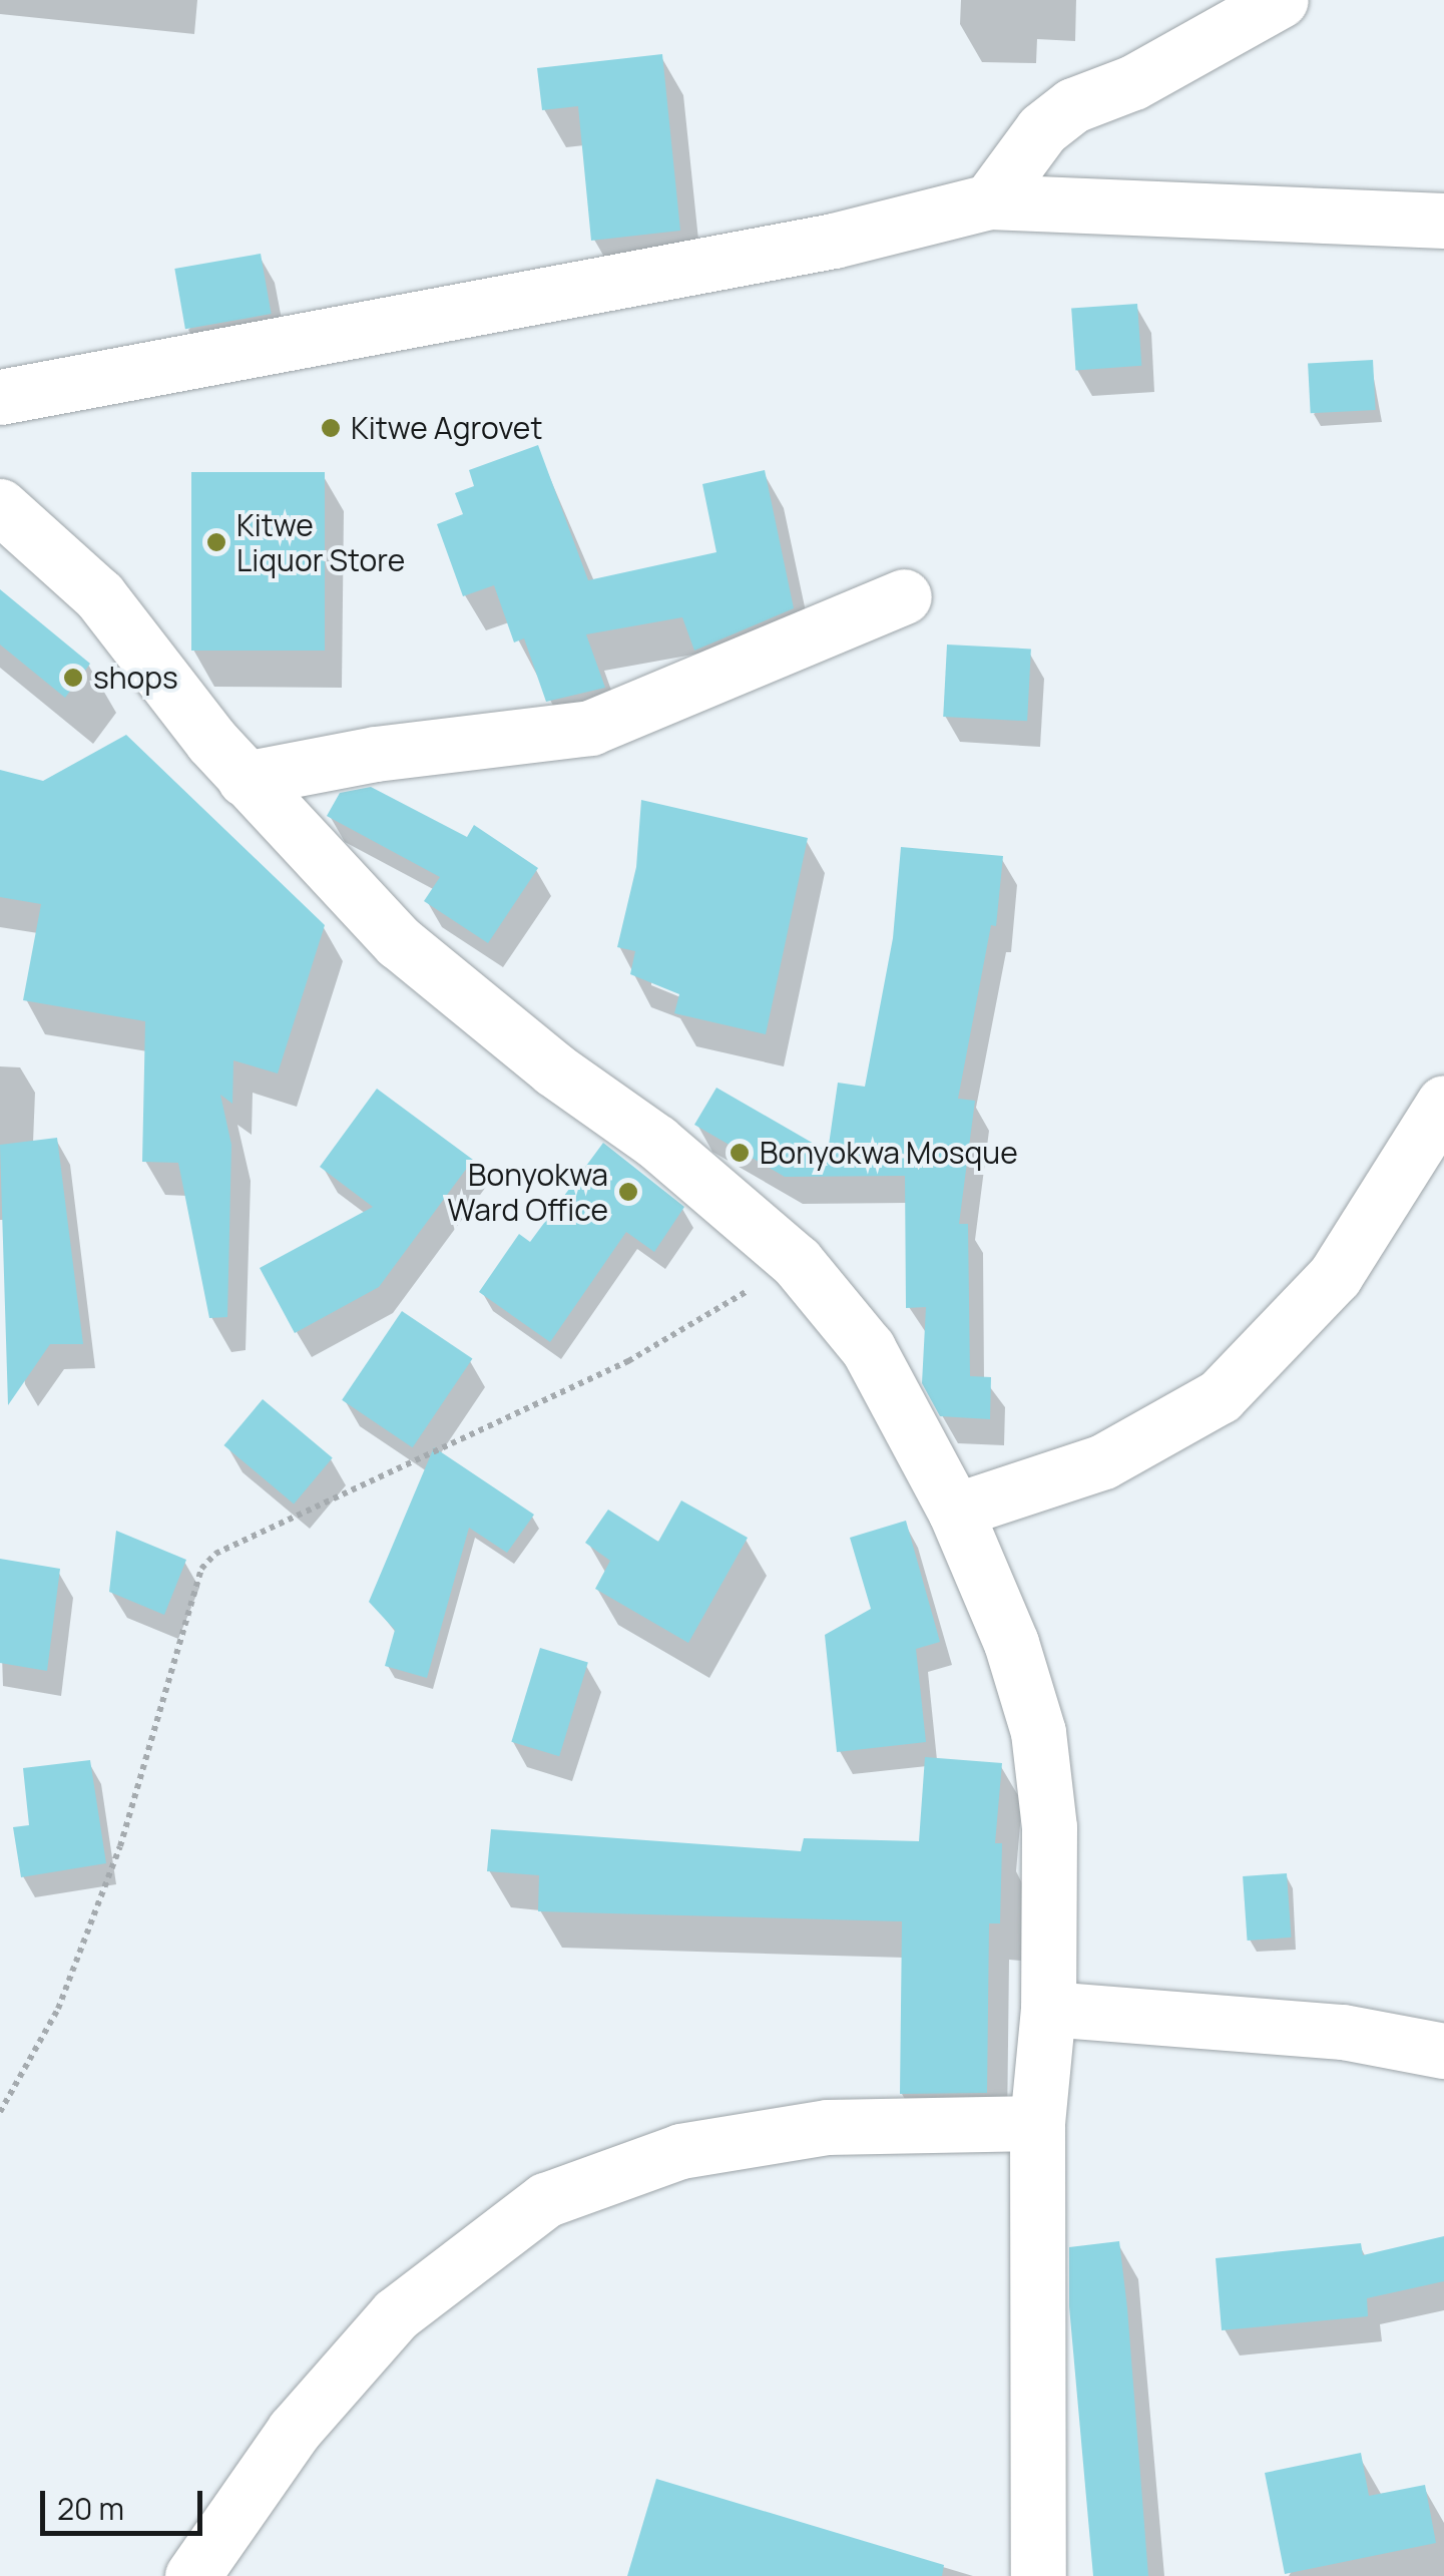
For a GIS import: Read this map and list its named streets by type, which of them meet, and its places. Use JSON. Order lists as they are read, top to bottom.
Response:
{
  "places": [
    "Kitwe Agrovet",
    "Kitwe Liquor Store",
    "shops",
    "Bonyokwa Mosque",
    "Bonyokwa Ward Office"
  ],
  "scale_bar": "20 m"
}
